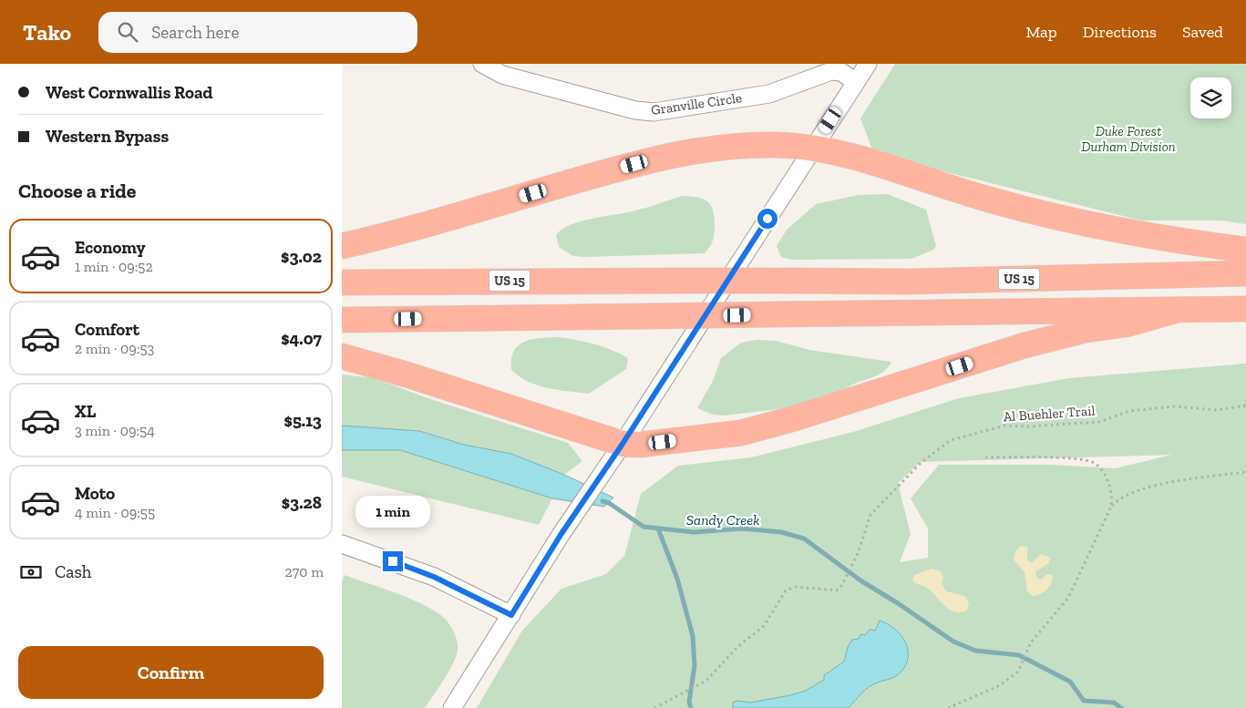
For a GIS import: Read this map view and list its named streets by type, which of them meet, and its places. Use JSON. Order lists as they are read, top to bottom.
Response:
{
  "streets": {
    "highway": ["US 15"],
    "street": ["Granville Circle"],
    "path": ["Al Buehler Trail"]
  },
  "water": ["Sandy Creek"],
  "parks": ["Duke Forest Durham Division"],
  "page": {
    "header": "Tako",
    "search": "Search here",
    "nav": ["Map", "Directions", "Saved"],
    "banner": ["West Cornwallis Road", "Western Bypass"],
    "heading": "Choose a ride",
    "list": [
      {
        "name": "Economy",
        "note": "1 min · 09:52",
        "value": "$3.02"
      },
      {
        "name": "Comfort",
        "note": "2 min · 09:53",
        "value": "$4.07"
      },
      {
        "name": "XL",
        "note": "3 min · 09:54",
        "value": "$5.13"
      },
      {
        "name": "Moto",
        "note": "4 min · 09:55",
        "value": "$3.28"
      }
    ],
    "bubble": "1 min",
    "pay": ["Cash", "270 m"],
    "buttons": "Confirm"
  }
}
